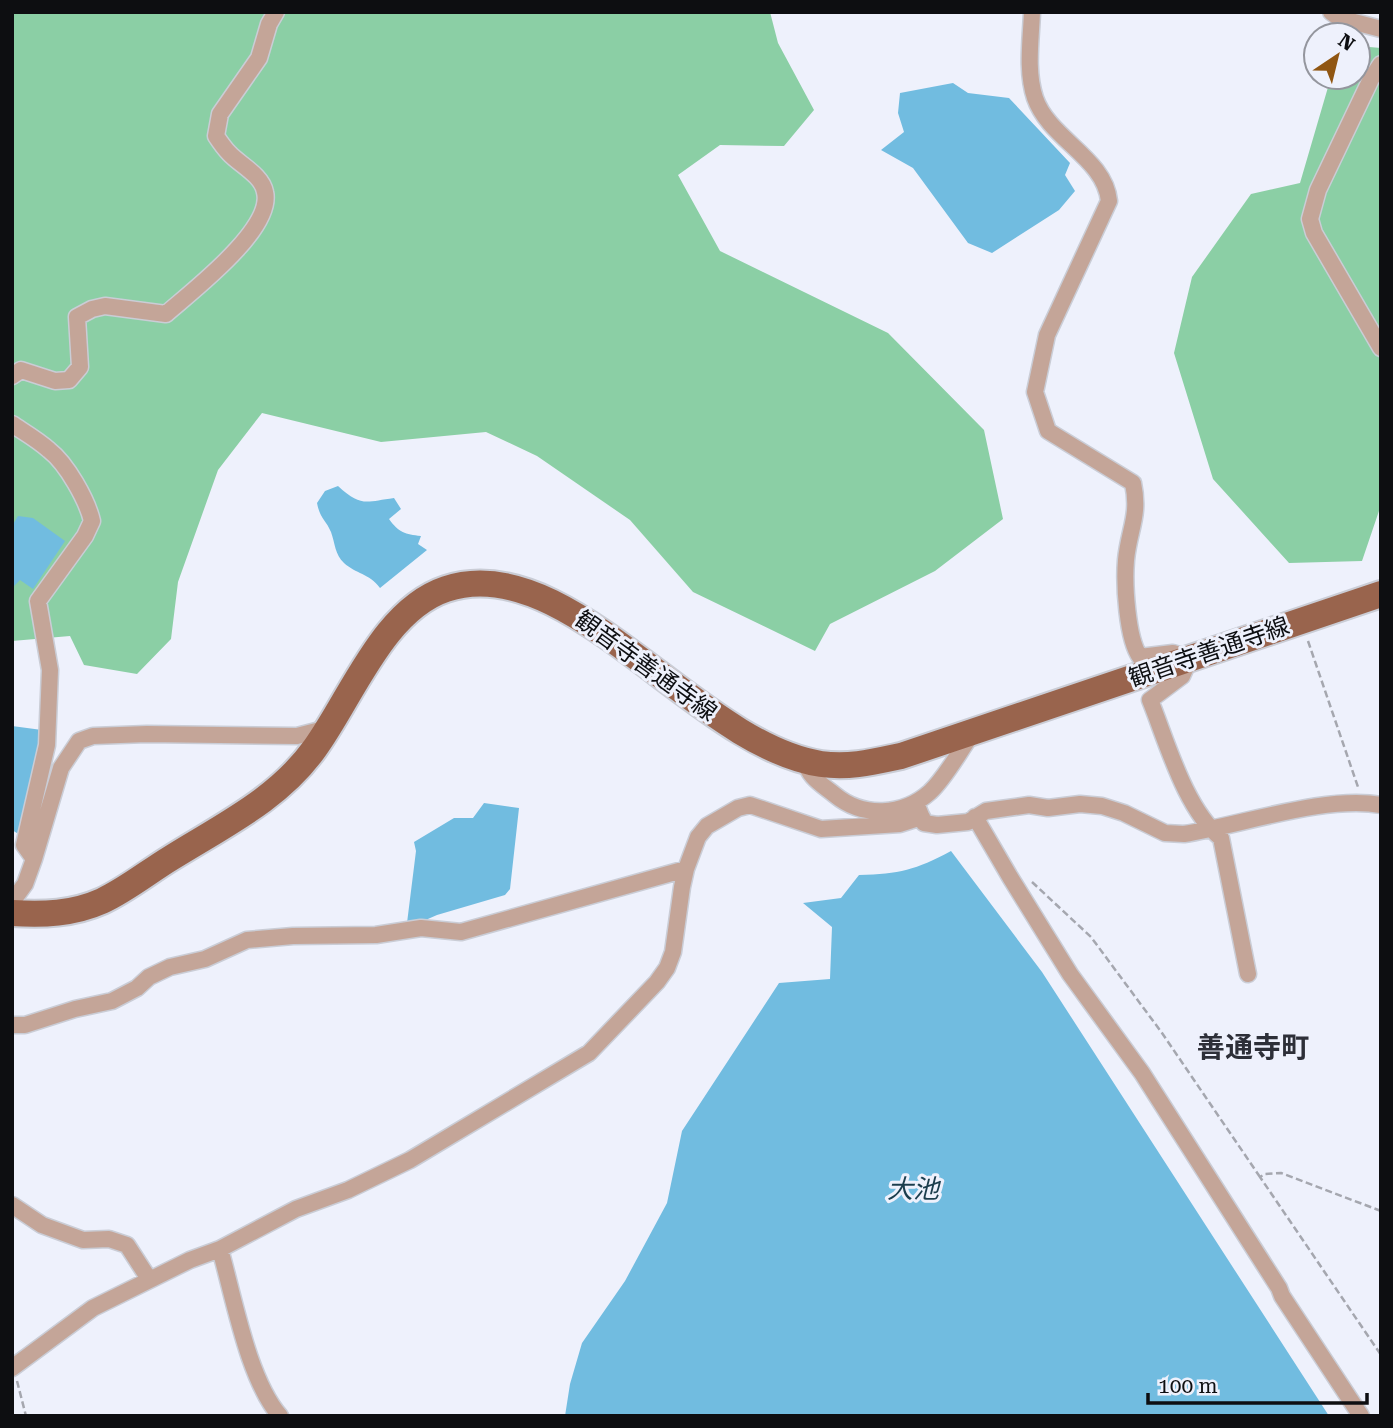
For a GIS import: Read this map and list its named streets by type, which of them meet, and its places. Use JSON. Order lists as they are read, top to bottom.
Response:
{
  "streets": {
    "main road": ["観音寺善通寺線"]
  },
  "districts": ["善通寺町"],
  "water": ["大池"],
  "scale_bar": "100 m",
  "north": "top right"
}
